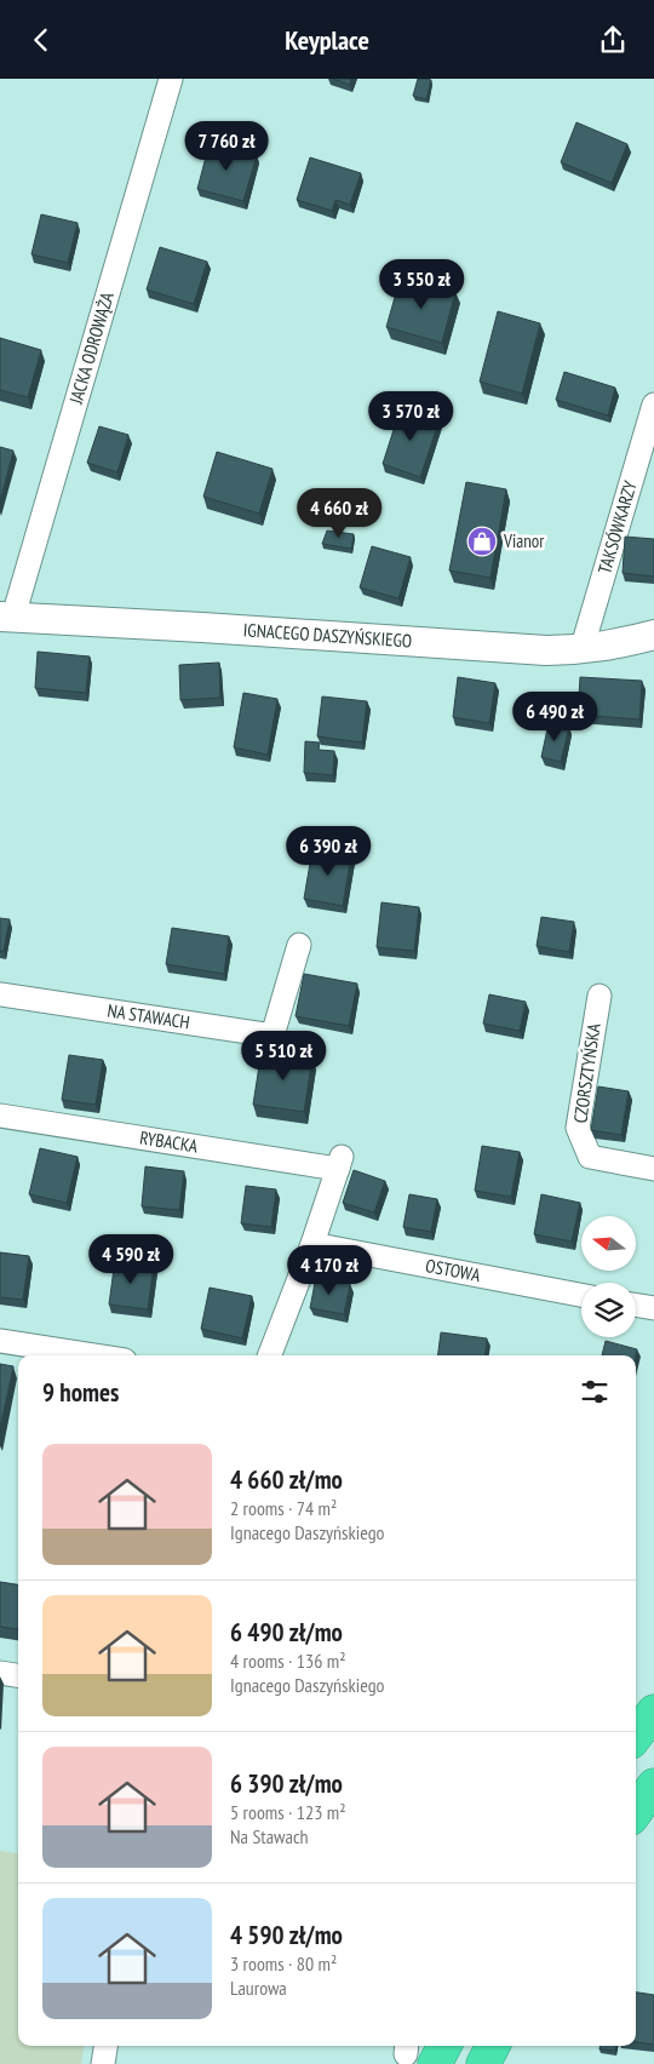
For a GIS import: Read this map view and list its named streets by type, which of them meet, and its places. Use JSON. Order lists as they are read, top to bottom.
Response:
{
  "streets": {
    "street": [
      "JACKA ODROWĄŻA",
      "TAKSÓWKARZY",
      "IGNACEGO DASZYŃSKIEGO",
      "NA STAWACH",
      "CZORSZTYŃSKA",
      "RYBACKA",
      "OSTOWA"
    ]
  },
  "crossings": [
    ["JACKA ODROWĄŻA", "IGNACEGO DASZYŃSKIEGO"],
    ["TAKSÓWKARZY", "IGNACEGO DASZYŃSKIEGO"],
    ["RYBACKA", "OSTOWA"]
  ],
  "places": {
    "shop": ["Vianor"]
  },
  "north": "left",
  "page": {
    "header": "Keyplace",
    "price": [
      "7 760 zł",
      "3 550 zł",
      "3 570 zł",
      "4 660 zł",
      "6 490 zł",
      "6 390 zł",
      "5 510 zł",
      "4 590 zł",
      "4 170 zł"
    ],
    "heading": "9 homes",
    "list": [
      {
        "name": "4 660 zł/mo",
        "note": "2 rooms · 74 m² · Ignacego Daszyńskiego"
      },
      {
        "name": "6 490 zł/mo",
        "note": "4 rooms · 136 m² · Ignacego Daszyńskiego"
      },
      {
        "name": "6 390 zł/mo",
        "note": "5 rooms · 123 m² · Na Stawach"
      },
      {
        "name": "4 590 zł/mo",
        "note": "3 rooms · 80 m² · Laurowa"
      }
    ]
  }
}
